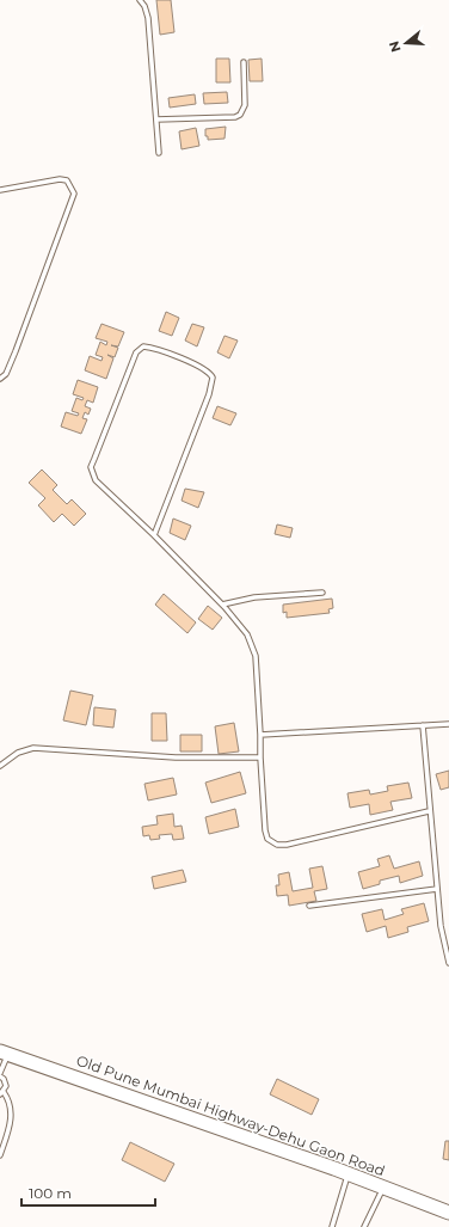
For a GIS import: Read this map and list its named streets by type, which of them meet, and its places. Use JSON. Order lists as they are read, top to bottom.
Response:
{
  "streets": {
    "main road": ["Old Pune Mumbai Highway-Dehu Gaon Road"]
  },
  "scale_bar": "100 m",
  "north": "left"
}
